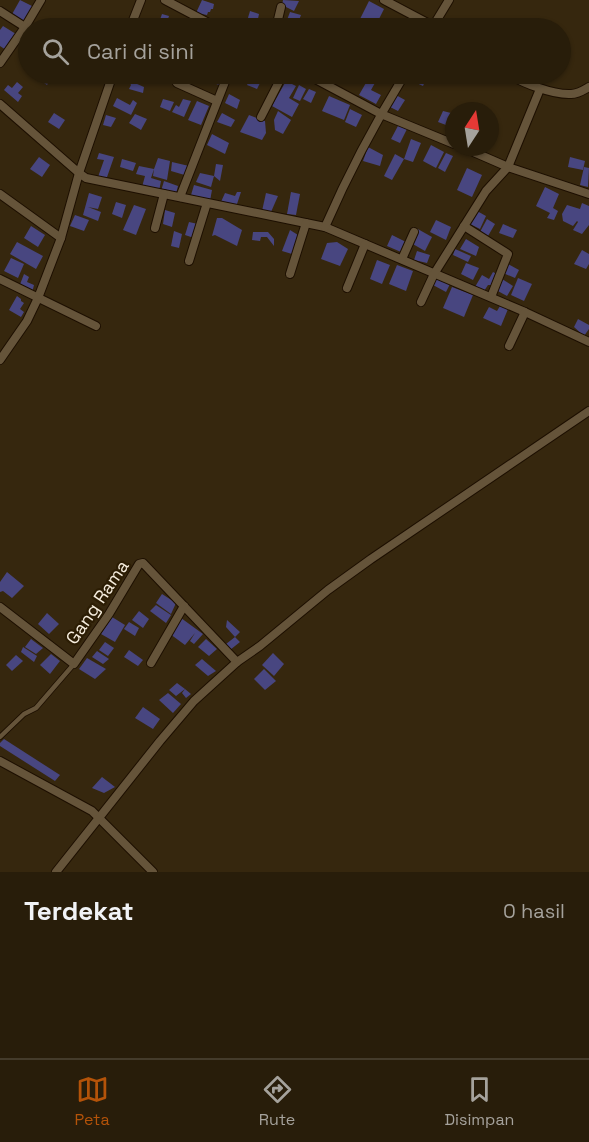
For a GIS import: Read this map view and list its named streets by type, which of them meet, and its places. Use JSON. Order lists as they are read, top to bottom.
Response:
{
  "streets": {
    "street": ["Gang Rama"]
  },
  "north": "top",
  "page": {
    "search": "Cari di sini",
    "heading": ["Terdekat", "0 hasil"],
    "nav": ["Peta", "Rute", "Disimpan"]
  }
}
